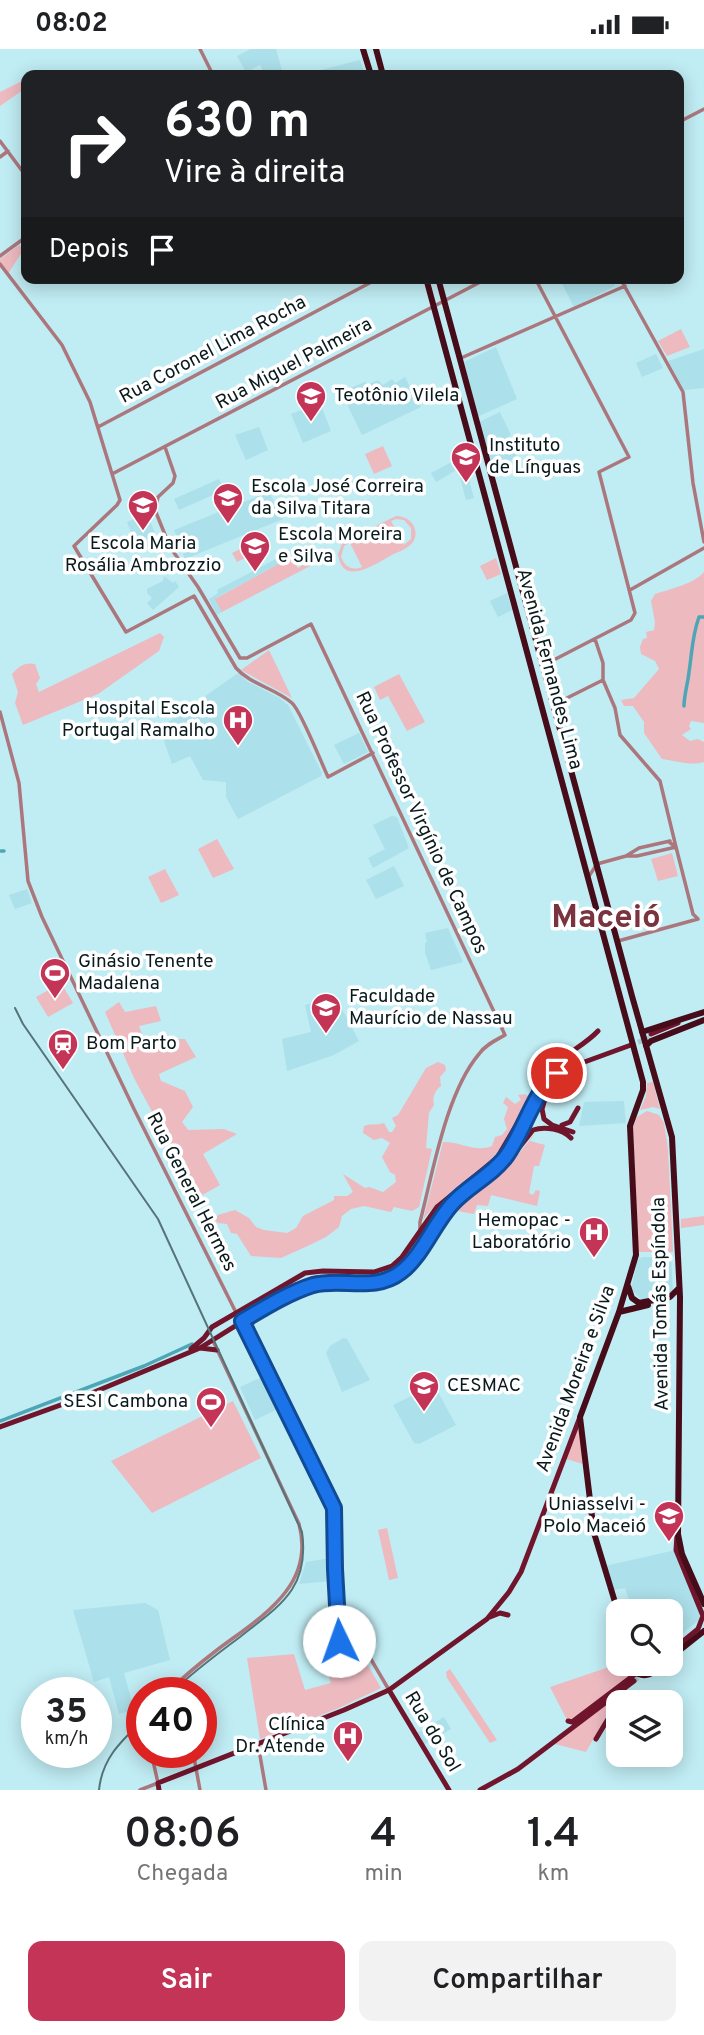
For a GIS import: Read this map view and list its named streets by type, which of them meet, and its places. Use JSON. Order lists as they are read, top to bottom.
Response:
{
  "streets": {
    "highway": ["Avenida Fernandes Lima", "Avenida Tomás Espíndola", "Avenida Moreira e Silva"],
    "main road": ["Rua do Sol"],
    "street": [
      "Rua Coronel Lima Rocha",
      "Rua Miguel Palmeira",
      "Rua Professor Virgínio de Campos",
      "Rua General Hermes"
    ]
  },
  "crossings": [
    ["Rua Miguel Palmeira", "Avenida Fernandes Lima"],
    ["Rua Miguel Palmeira", "Rua Professor Virgínio de Campos"],
    ["Avenida Fernandes Lima", "Avenida Tomás Espíndola"],
    ["Avenida Fernandes Lima", "Avenida Moreira e Silva"],
    ["Rua General Hermes", "Avenida Moreira e Silva"],
    ["Rua General Hermes", "Rua do Sol"],
    ["Avenida Moreira e Silva", "Rua do Sol"]
  ],
  "districts": ["Maceió"],
  "places": {
    "school or university": [
      "Teotônio Vilela",
      "Instituto de Línguas",
      "Escola José Correira da Silva Titara",
      "Escola Maria Rosália Ambrozzio",
      "Escola Moreira e Silva",
      "Faculdade Maurício de Nassau",
      "CESMAC",
      "Uniasselvi - Polo Maceió"
    ],
    "hospital": ["Hospital Escola Portugal Ramalho", "Hemopac - Laboratório", "Clínica Dr. Atende"],
    "sports": ["Ginásio Tenente Madalena", "SESI Cambona"],
    "station": ["Bom Parto"]
  },
  "page": {
    "status": "08:02",
    "turn": ["630 m", "Vire à direita"],
    "then": "Depois",
    "speed": "35 km/h",
    "limit": "40",
    "eta": [
      "08:06",
      "Chegada",
      "4",
      "min",
      "1.4",
      "km"
    ],
    "buttons": ["Sair", "Compartilhar"]
  }
}
